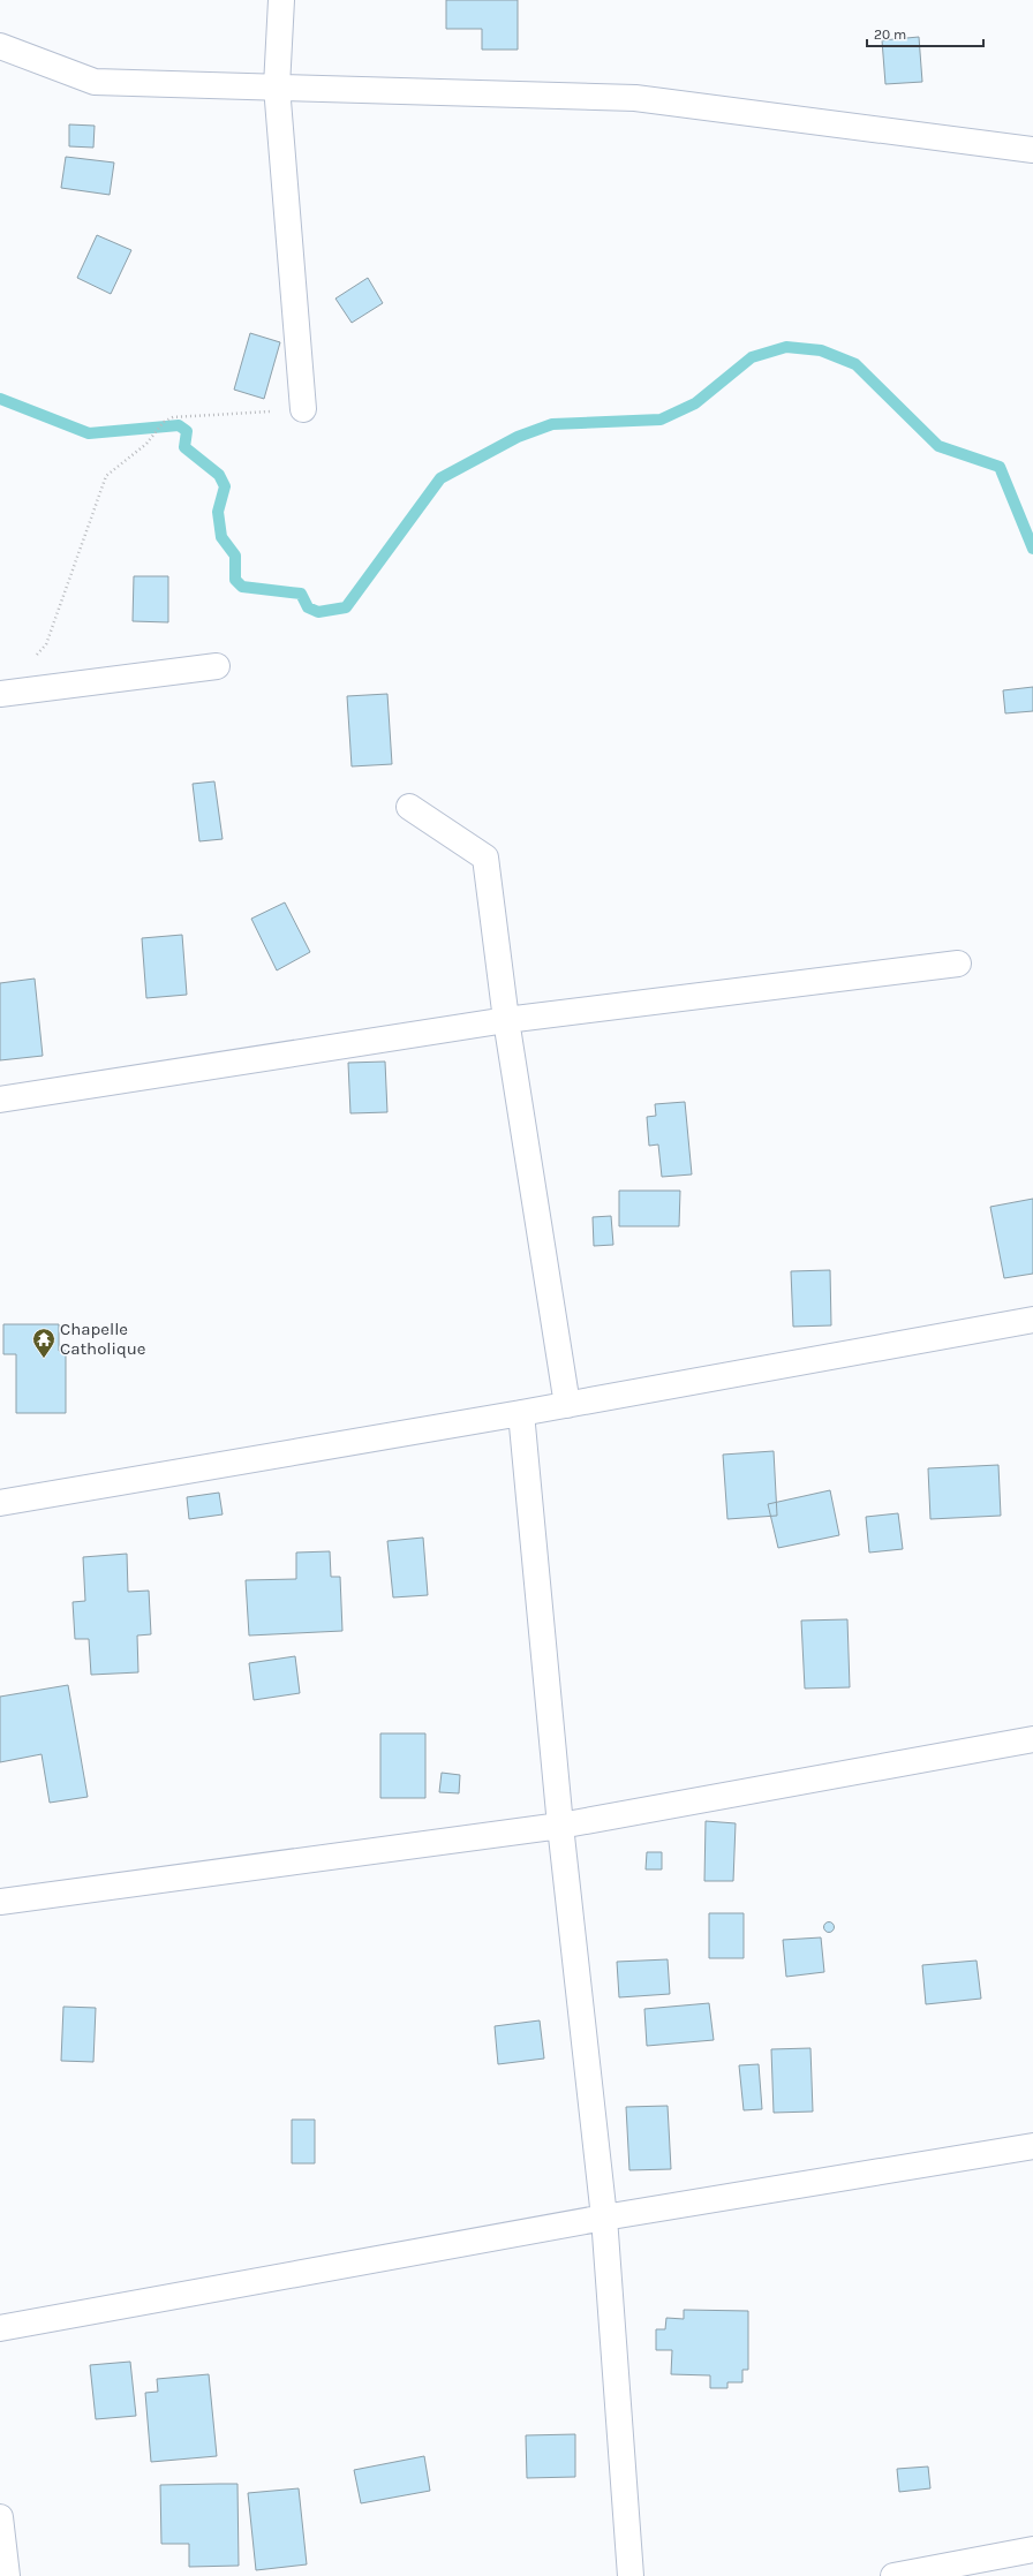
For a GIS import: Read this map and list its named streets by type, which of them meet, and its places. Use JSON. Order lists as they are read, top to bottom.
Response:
{
  "places": {
    "temple": ["Chapelle Catholique"]
  },
  "scale_bar": "20 m"
}
